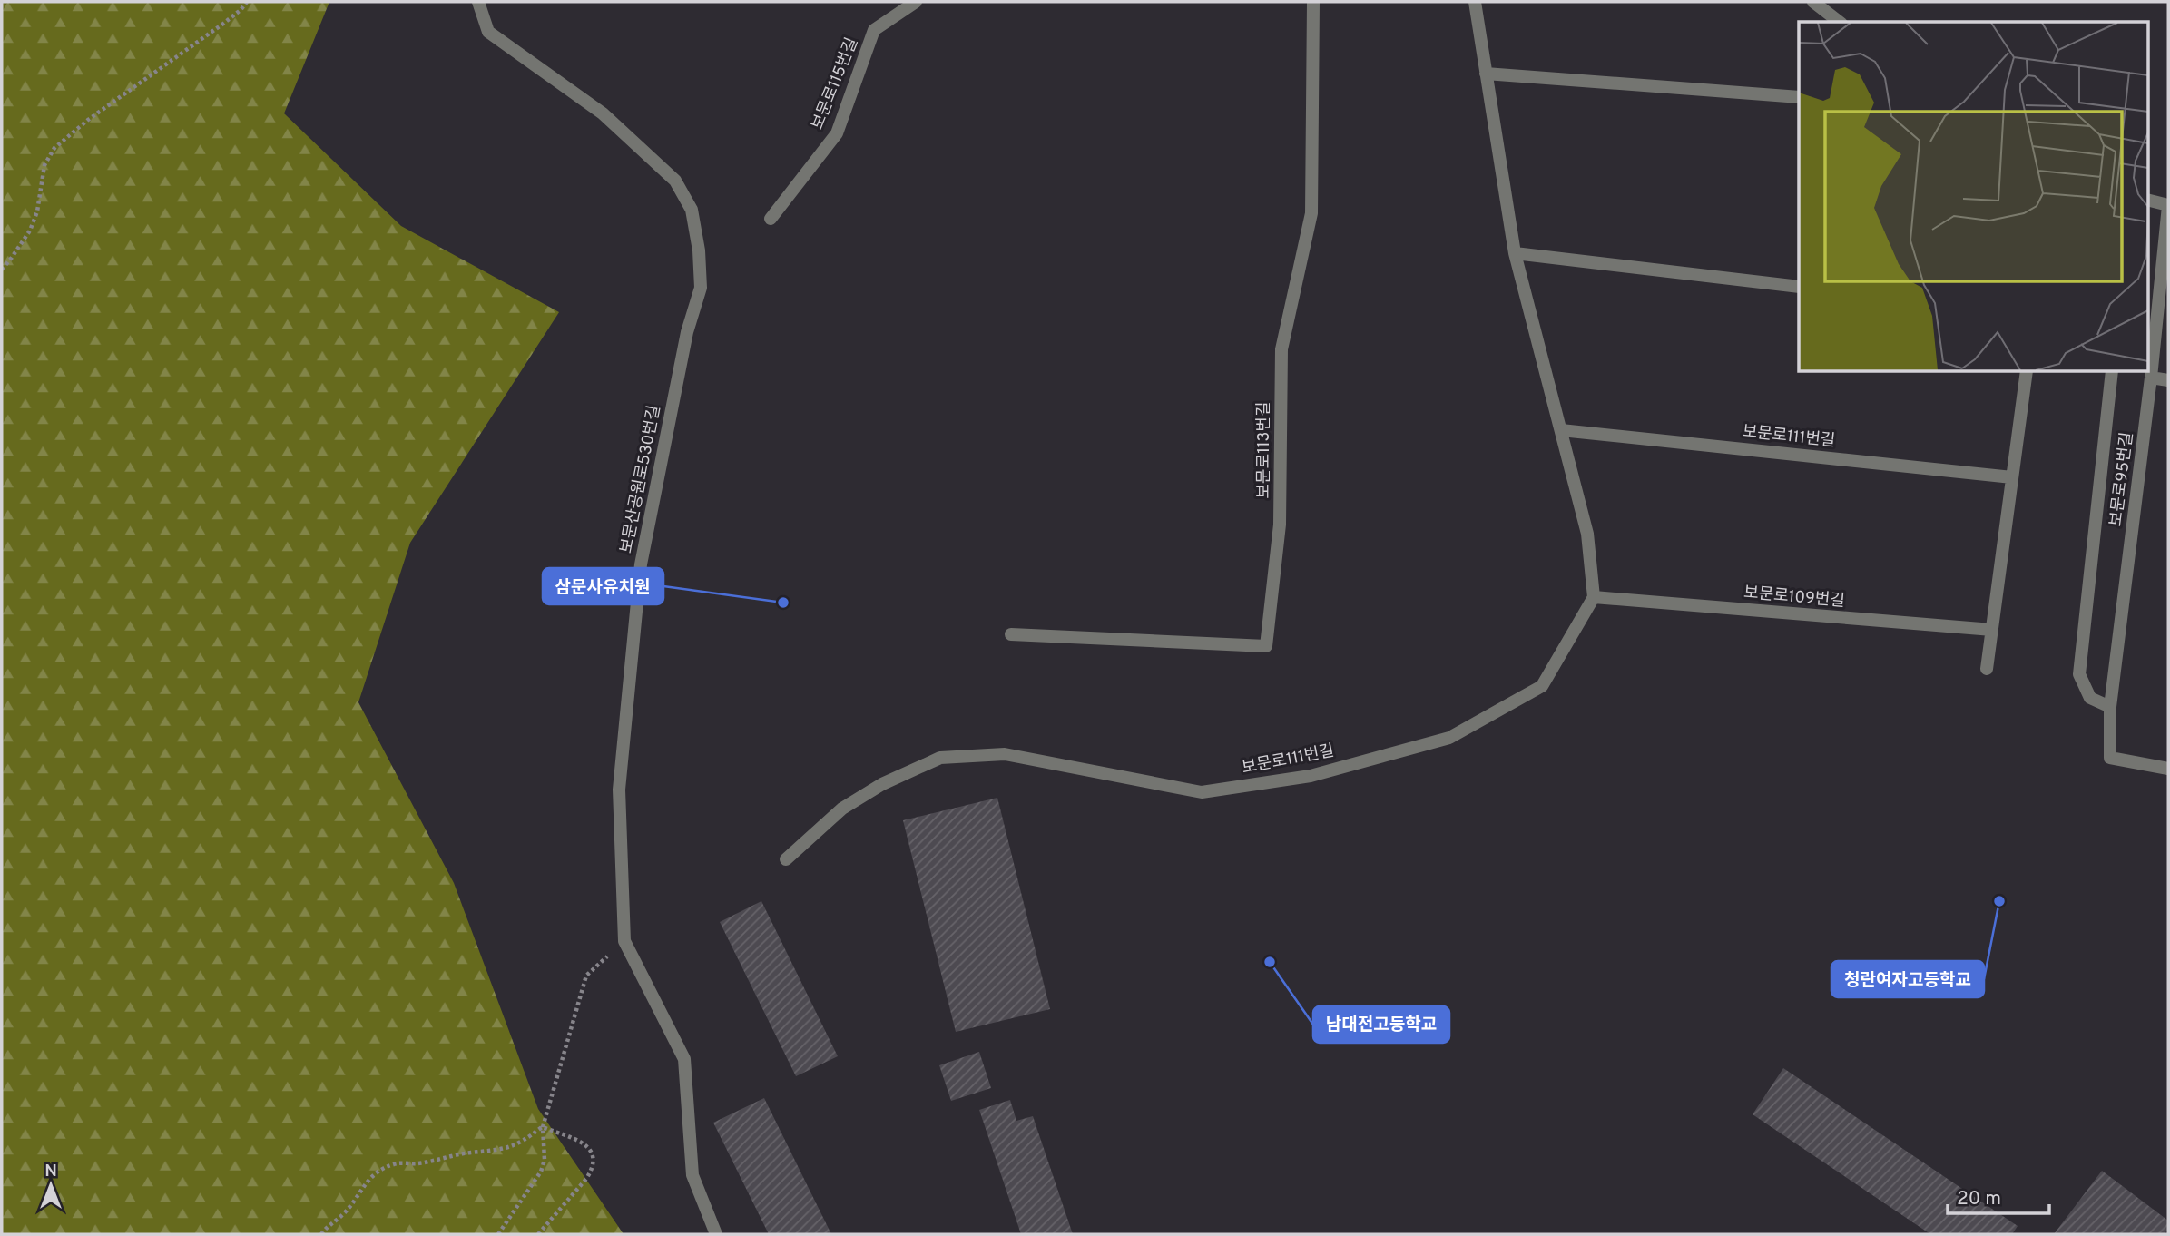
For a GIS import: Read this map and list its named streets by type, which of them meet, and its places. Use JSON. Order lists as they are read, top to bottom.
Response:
{
  "streets": {
    "street": [
      "보문로115번길",
      "보문로111번길",
      "보문로113번길",
      "보문산공원로530번길",
      "보문로95번길",
      "보문로109번길"
    ]
  },
  "crossings": [
    ["보문로111번길", "보문로109번길"]
  ],
  "places": ["삼문사유치원", "청란여자고등학교", "남대전고등학교"],
  "scale_bar": "20 m",
  "north": "top"
}
